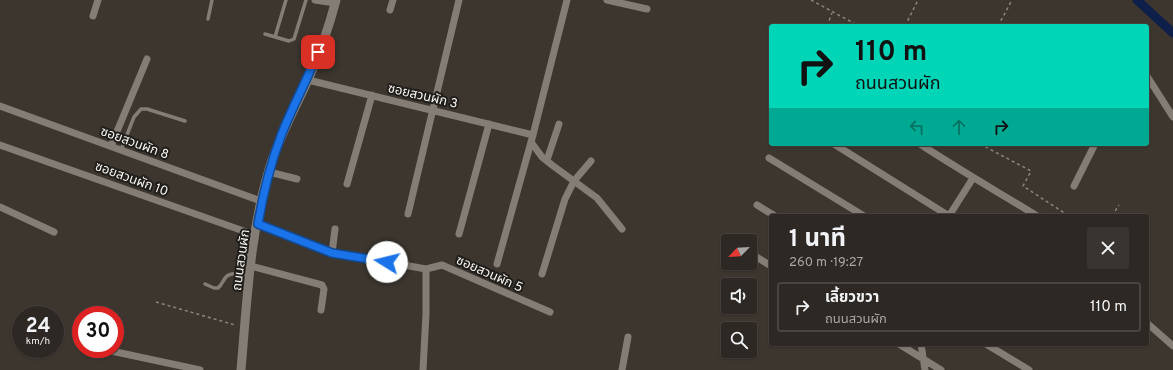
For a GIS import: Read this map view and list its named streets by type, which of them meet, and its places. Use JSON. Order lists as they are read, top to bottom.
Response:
{
  "streets": {
    "street": [
      "ซอยสวนผัก 3",
      "ซอยสวนผัก 8",
      "ซอยสวนผัก 10",
      "ถนนสวนผัก",
      "ซอยสวนผัก 5"
    ]
  },
  "crossings": [
    ["ซอยสวนผัก 3", "ถนนสวนผัก"],
    ["ซอยสวนผัก 8", "ถนนสวนผัก"],
    ["ซอยสวนผัก 10", "ถนนสวนผัก"],
    ["ถนนสวนผัก", "ซอยสวนผัก 5"]
  ],
  "north": "bottom left",
  "page": {
    "turn": ["110 m", "ถนนสวนผัก"],
    "heading": ["1 นาที", "260 m · 19:27"],
    "list": [
      {
        "name": "เลี้ยวขวา",
        "note": "ถนนสวนผัก",
        "value": "110 m"
      }
    ],
    "speed": "24 km/h",
    "limit": "30"
  }
}
